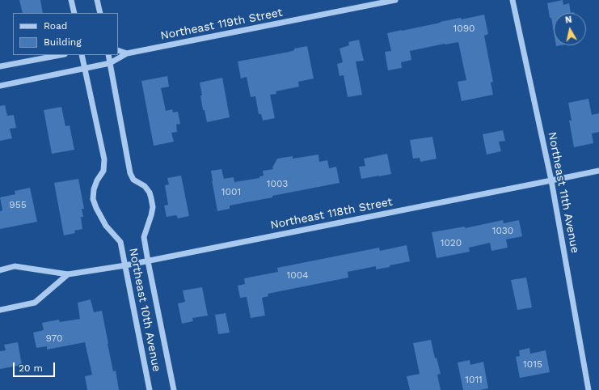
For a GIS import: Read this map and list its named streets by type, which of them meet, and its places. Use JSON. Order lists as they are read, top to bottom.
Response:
{
  "streets": {
    "street": [
      "Northeast 119th Street",
      "Northeast 11th Avenue",
      "Northeast 118th Street",
      "Northeast 10th Avenue"
    ]
  },
  "crossings": [
    ["Northeast 119th Street", "Northeast 10th Avenue"],
    ["Northeast 11th Avenue", "Northeast 118th Street"],
    ["Northeast 118th Street", "Northeast 10th Avenue"]
  ],
  "house_numbers": [
    "1090",
    "1003",
    "1001",
    "955",
    "1030",
    "1020",
    "1004",
    "970",
    "1015",
    "1011"
  ],
  "legend": ["Road", "Building"],
  "scale_bar": "20 m",
  "north": "top"
}
